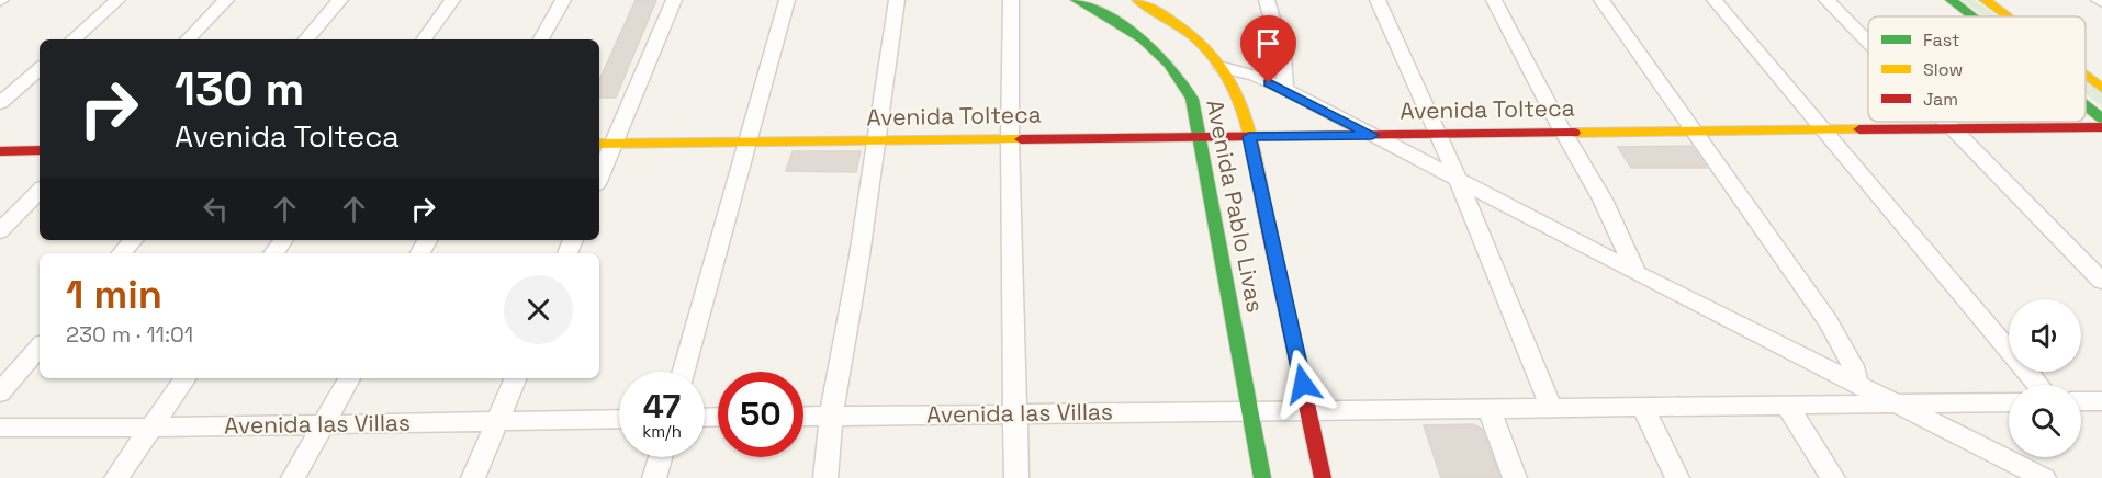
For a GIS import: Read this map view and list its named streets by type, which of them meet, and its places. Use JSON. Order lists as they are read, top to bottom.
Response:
{
  "streets": {
    "street": ["Avenida Tolteca", "Avenida Pablo Livas", "Avenida las Villas"]
  },
  "crossings": [
    ["Avenida Tolteca", "Avenida Pablo Livas"],
    ["Avenida Pablo Livas", "Avenida las Villas"]
  ],
  "legend": ["Fast", "Slow", "Jam"],
  "page": {
    "turn": ["130 m", "Avenida Tolteca"],
    "heading": ["1 min", "230 m · 11:01"],
    "speed": "47 km/h",
    "limit": "50"
  }
}
